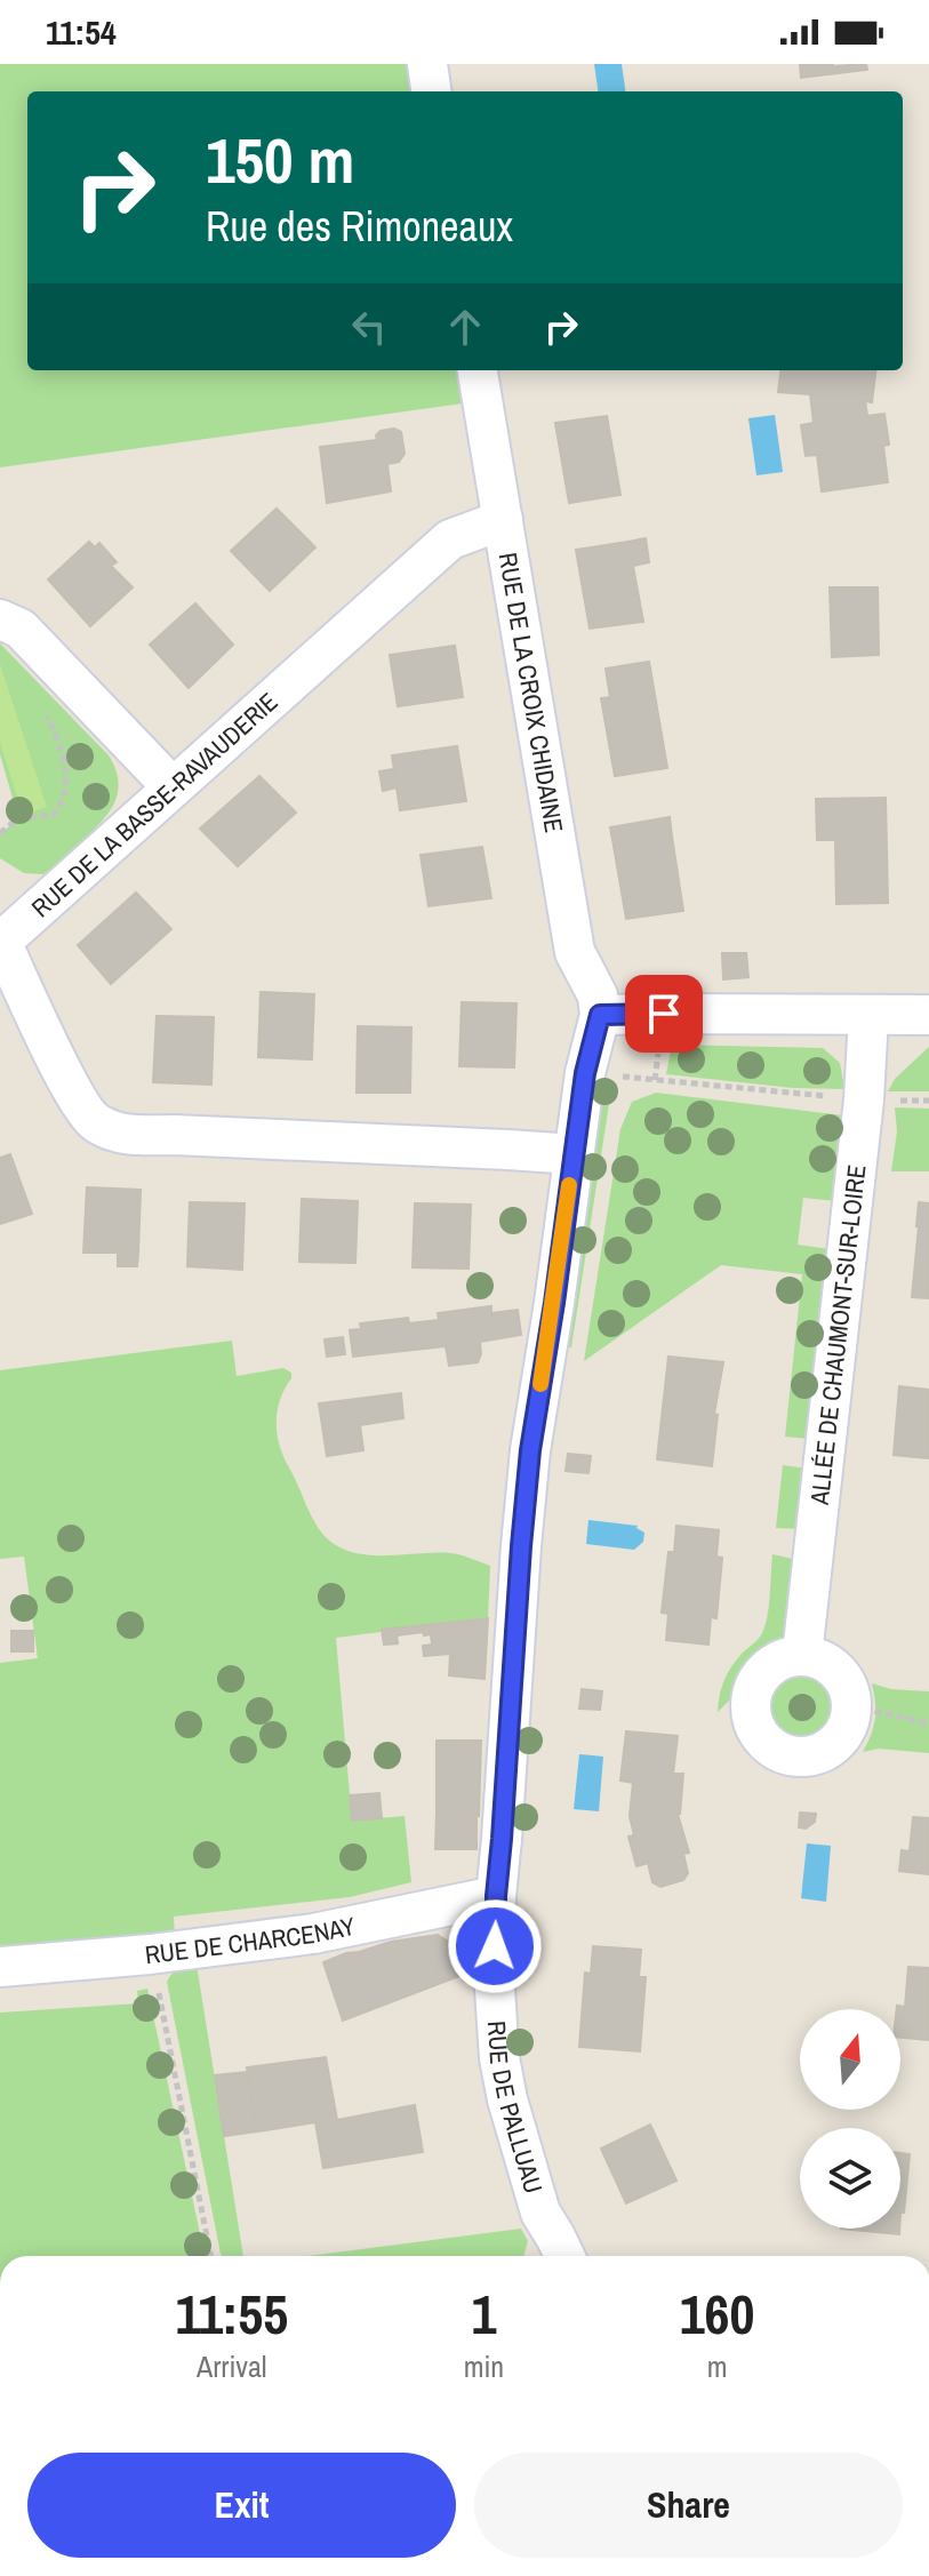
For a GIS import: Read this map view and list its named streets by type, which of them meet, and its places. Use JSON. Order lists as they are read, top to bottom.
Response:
{
  "streets": {
    "street": [
      "RUE DE LA CROIX CHIDAINE",
      "RUE DE LA BASSE-RAVAUDERIE",
      "ALLÉE DE CHAUMONT-SUR-LOIRE",
      "RUE DE CHARCENAY",
      "RUE DE PALLUAU"
    ]
  },
  "crossings": [
    ["RUE DE LA CROIX CHIDAINE", "RUE DE LA BASSE-RAVAUDERIE"],
    ["RUE DE LA CROIX CHIDAINE", "RUE DE PALLUAU"],
    ["RUE DE LA BASSE-RAVAUDERIE", "RUE DE PALLUAU"],
    ["RUE DE CHARCENAY", "RUE DE PALLUAU"]
  ],
  "north": "top",
  "page": {
    "status": "11:54",
    "turn": ["150 m", "Rue des Rimoneaux"],
    "eta": [
      "11:55",
      "Arrival",
      "1",
      "min",
      "160",
      "m"
    ],
    "buttons": ["Exit", "Share"]
  }
}
